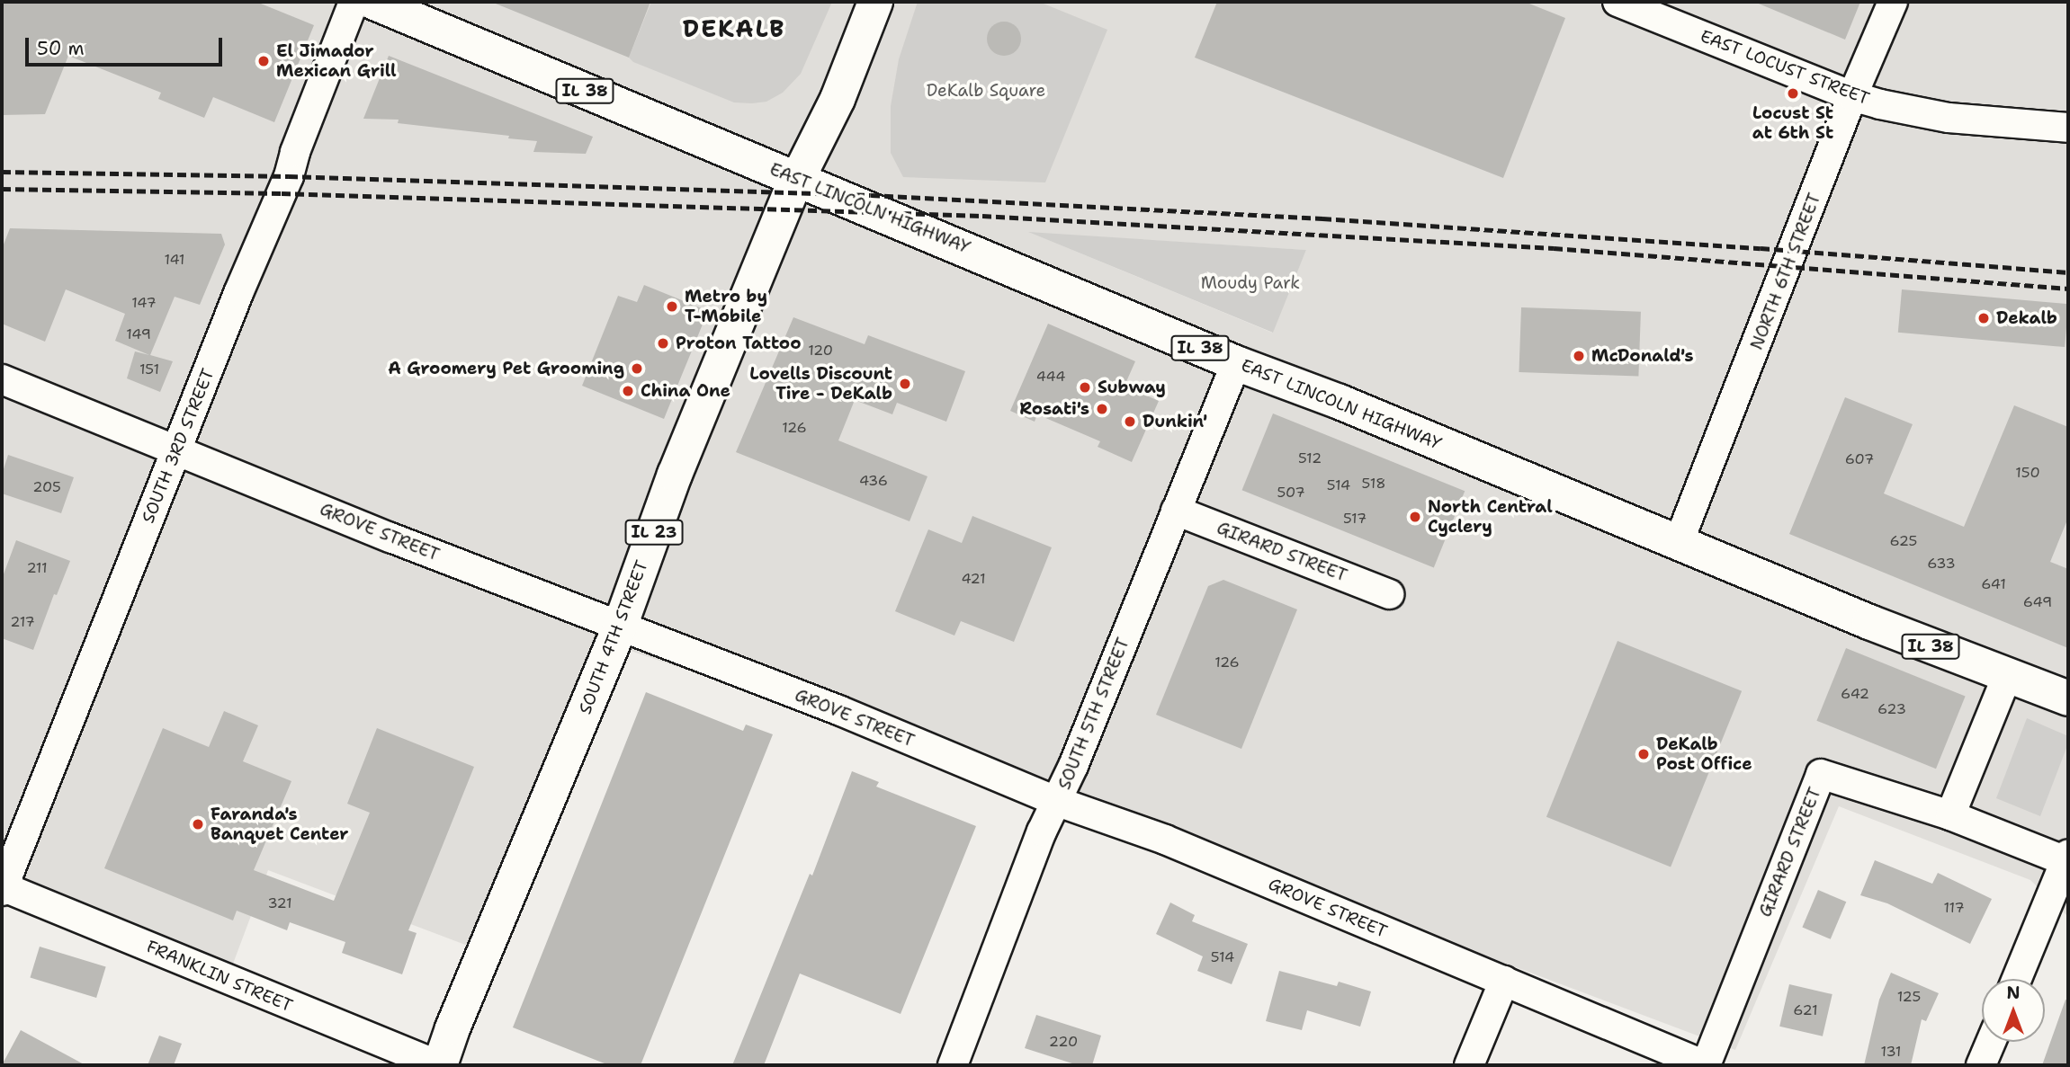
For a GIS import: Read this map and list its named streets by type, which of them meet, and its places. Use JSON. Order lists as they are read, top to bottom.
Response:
{
  "streets": {
    "main road": [
      "IL 38",
      "EAST LINCOLN HIGHWAY",
      "IL 23",
      "SOUTH 4TH STREET"
    ],
    "street": [
      "EAST LOCUST STREET",
      "NORTH 6TH STREET",
      "SOUTH 3RD STREET",
      "GROVE STREET",
      "GIRARD STREET",
      "SOUTH 5TH STREET",
      "FRANKLIN STREET"
    ]
  },
  "crossings": [
    ["EAST LOCUST STREET", "NORTH 6TH STREET"],
    ["EAST LINCOLN HIGHWAY", "NORTH 6TH STREET"],
    ["EAST LINCOLN HIGHWAY", "SOUTH 4TH STREET"],
    ["EAST LINCOLN HIGHWAY", "SOUTH 5TH STREET"],
    ["SOUTH 3RD STREET", "GROVE STREET"],
    ["SOUTH 3RD STREET", "FRANKLIN STREET"],
    ["GROVE STREET", "GIRARD STREET"],
    ["GROVE STREET", "SOUTH 4TH STREET"],
    ["GROVE STREET", "SOUTH 5TH STREET"],
    ["GIRARD STREET", "SOUTH 5TH STREET"],
    ["SOUTH 4TH STREET", "FRANKLIN STREET"]
  ],
  "districts": ["DEKALB"],
  "parks": ["DeKalb Square", "Moudy Park"],
  "places": [
    "El Jimador Mexican Grill",
    "Locust St at 6th St",
    "Metro by T-Mobile",
    "Dekalb",
    "Proton Tattoo",
    "McDonald's",
    "A Groomery Pet Grooming",
    "Lovells Discount Tire - DeKalb",
    "Subway",
    "China One",
    "Rosati's",
    "Dunkin'",
    "North Central Cyclery",
    "DeKalb Post Office",
    "Faranda's Banquet Center"
  ],
  "house_numbers": [
    "141",
    "147",
    "149",
    "120",
    "151",
    "444",
    "126",
    "512",
    "607",
    "150",
    "436",
    "518",
    "514",
    "205",
    "507",
    "517",
    "625",
    "633",
    "211",
    "421",
    "641",
    "649",
    "217",
    "126",
    "642",
    "623",
    "321",
    "117",
    "514",
    "125",
    "621",
    "220",
    "131"
  ],
  "scale_bar": "50 m",
  "north": "top"
}
